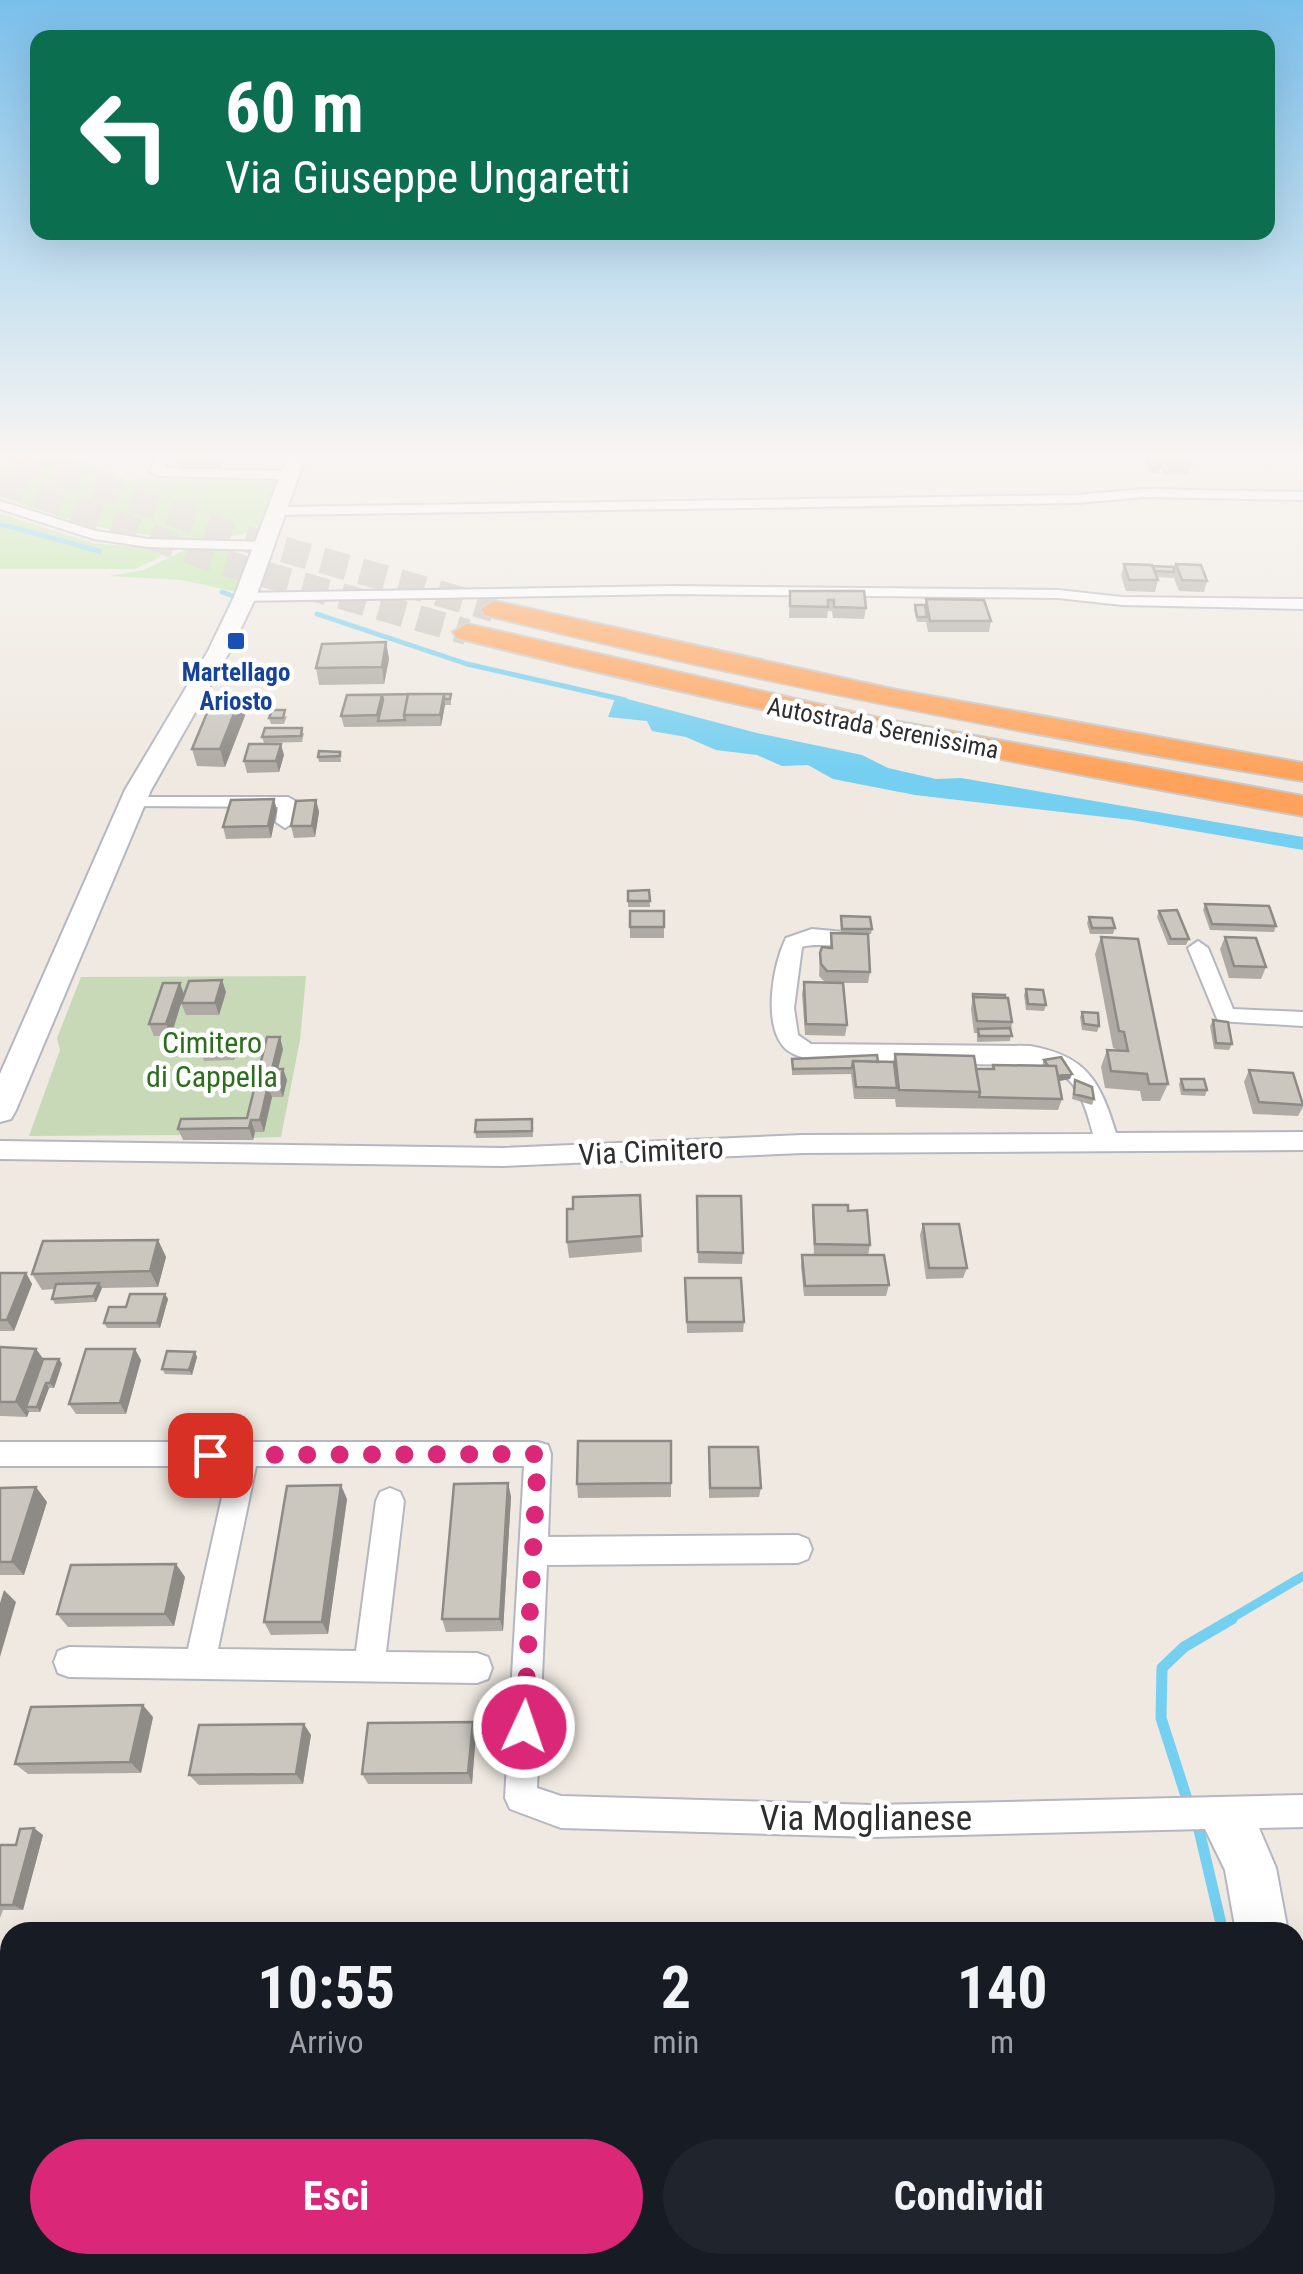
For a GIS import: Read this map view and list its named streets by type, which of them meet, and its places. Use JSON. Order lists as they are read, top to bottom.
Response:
{
  "streets": {
    "highway": ["Autostrada Serenissima"],
    "street": ["Via Cimitero", "Via Moglianese"]
  },
  "parks": ["Cimitero di Cappella"],
  "places": {
    "transit": ["Martellago Ariosto"]
  },
  "page": {
    "turn": ["60 m", "Via Giuseppe Ungaretti"],
    "eta": [
      "10:55",
      "Arrivo",
      "2",
      "min",
      "140",
      "m"
    ],
    "buttons": ["Esci", "Condividi"]
  }
}
